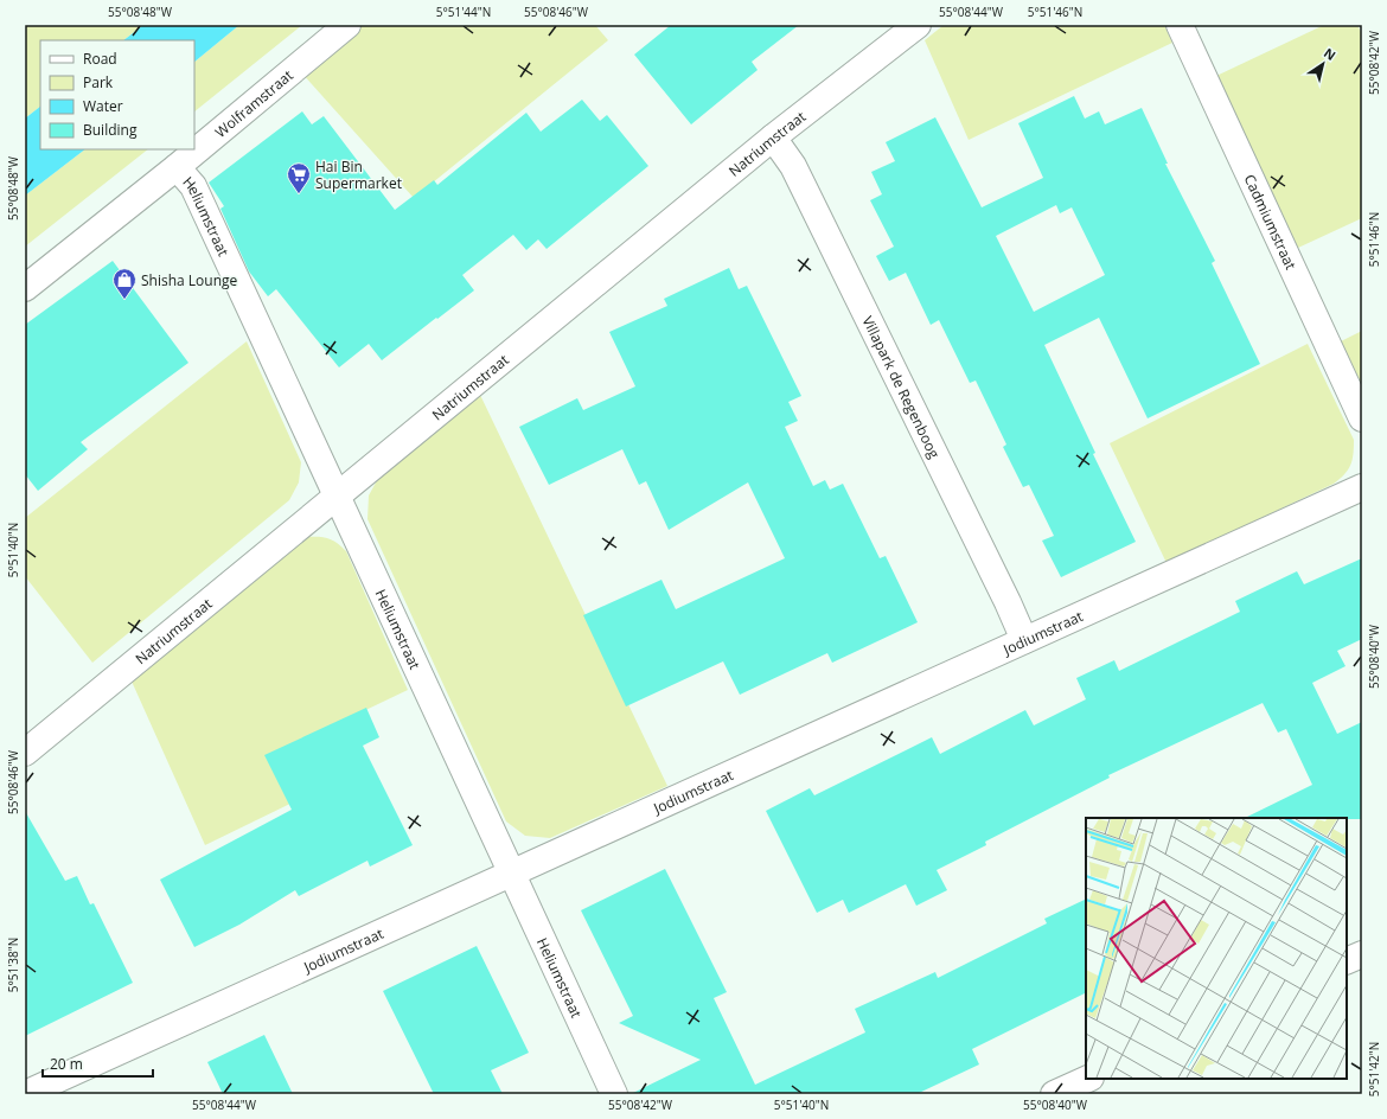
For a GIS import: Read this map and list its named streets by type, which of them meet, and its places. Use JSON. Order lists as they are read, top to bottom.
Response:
{
  "streets": {
    "street": [
      "Wolframstraat",
      "Natriumstraat",
      "Heliumstraat",
      "Cadmiumstraat",
      "Villapark de Regenboog",
      "Jodiumstraat"
    ]
  },
  "crossings": [
    ["Wolframstraat", "Heliumstraat"],
    ["Natriumstraat", "Heliumstraat"],
    ["Natriumstraat", "Villapark de Regenboog"],
    ["Heliumstraat", "Jodiumstraat"],
    ["Villapark de Regenboog", "Jodiumstraat"]
  ],
  "places": {
    "supermarket": ["Hai Bin Supermarket"],
    "shop": ["Shisha Lounge"]
  },
  "legend": [
    "Road",
    "Park",
    "Water",
    "Building"
  ],
  "scale_bar": "20 m",
  "north": "top right",
  "coordinates": [
    "55°08'48\"W",
    "5°51'44\"N",
    "55°08'46\"W",
    "55°08'44\"W",
    "5°51'46\"N",
    "55°08'42\"W",
    "5°51'40\"N",
    "55°08'40\"W",
    "5°51'38\"N",
    "5°51'42\"N"
  ]
}
